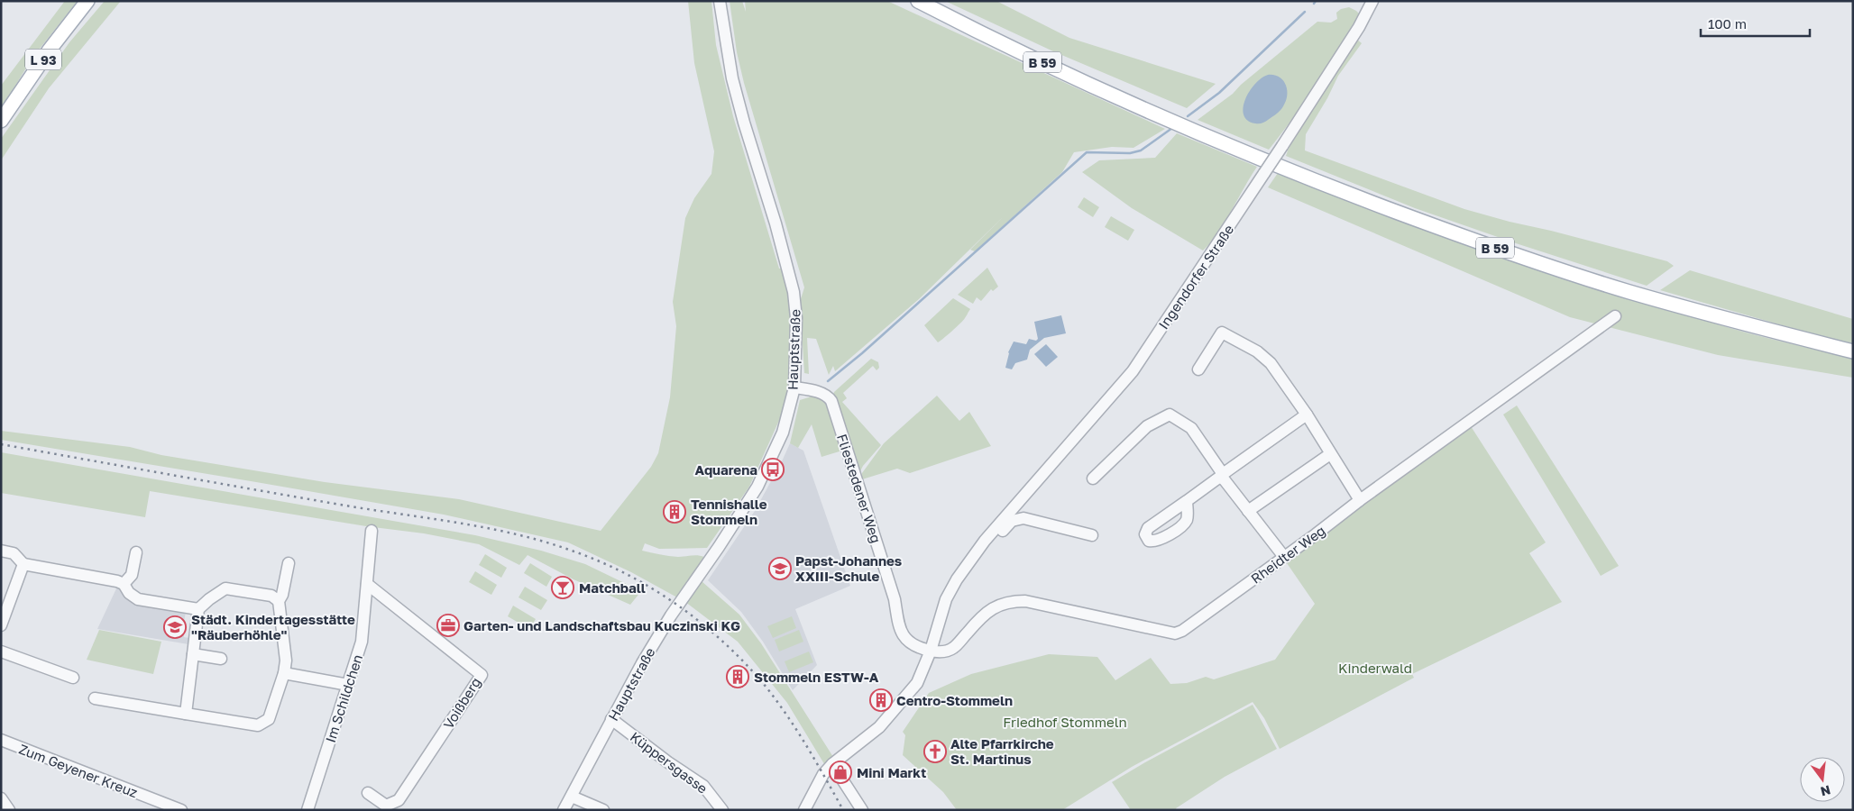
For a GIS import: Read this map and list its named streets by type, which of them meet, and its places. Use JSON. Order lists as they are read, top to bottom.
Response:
{
  "streets": {
    "main road": ["L 93", "B 59"],
    "street": [
      "Ingendorfer Straße",
      "Hauptstraße",
      "Fliestedener Weg",
      "Rheidter Weg",
      "Im Schildchen",
      "Voißberg",
      "Küppersgasse",
      "Zum Geyener Kreuz"
    ]
  },
  "crossings": [
    ["Ingendorfer Straße", "Fliestedener Weg"],
    ["Ingendorfer Straße", "Rheidter Weg"],
    ["Hauptstraße", "Fliestedener Weg"],
    ["Hauptstraße", "Küppersgasse"],
    ["Fliestedener Weg", "Rheidter Weg"],
    ["Im Schildchen", "Voißberg"]
  ],
  "parks": ["Kinderwald", "Friedhof Stommeln"],
  "places": {
    "bus stop": ["Aquarena"],
    "building": ["Tennishalle Stommeln", "Stommeln ESTW-A", "Centro-Stommeln"],
    "school or university": ["Papst-Johannes XXIII-Schule", "Städt. Kindertagesstätte \"Räuberhöhle\""],
    "bar": ["Matchball"],
    "office": ["Garten- und Landschaftsbau Kuczinski KG"],
    "church": ["Alte Pfarrkirche St. Martinus"],
    "shop": ["Mini Markt"]
  },
  "scale_bar": "100 m",
  "north": "bottom"
}
